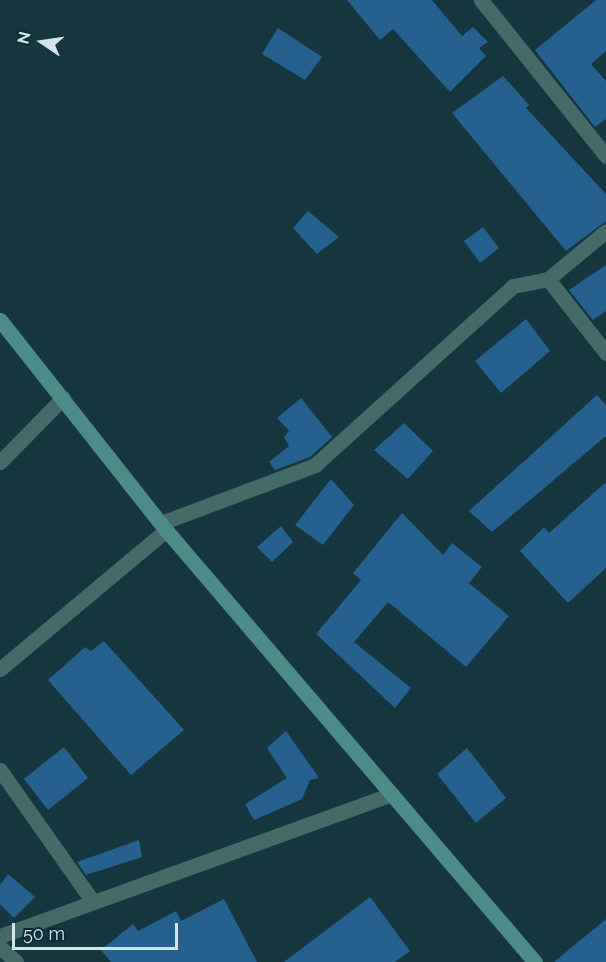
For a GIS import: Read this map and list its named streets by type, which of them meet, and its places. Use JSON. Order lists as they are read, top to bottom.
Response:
{
  "scale_bar": "50 m",
  "north": "left"
}
